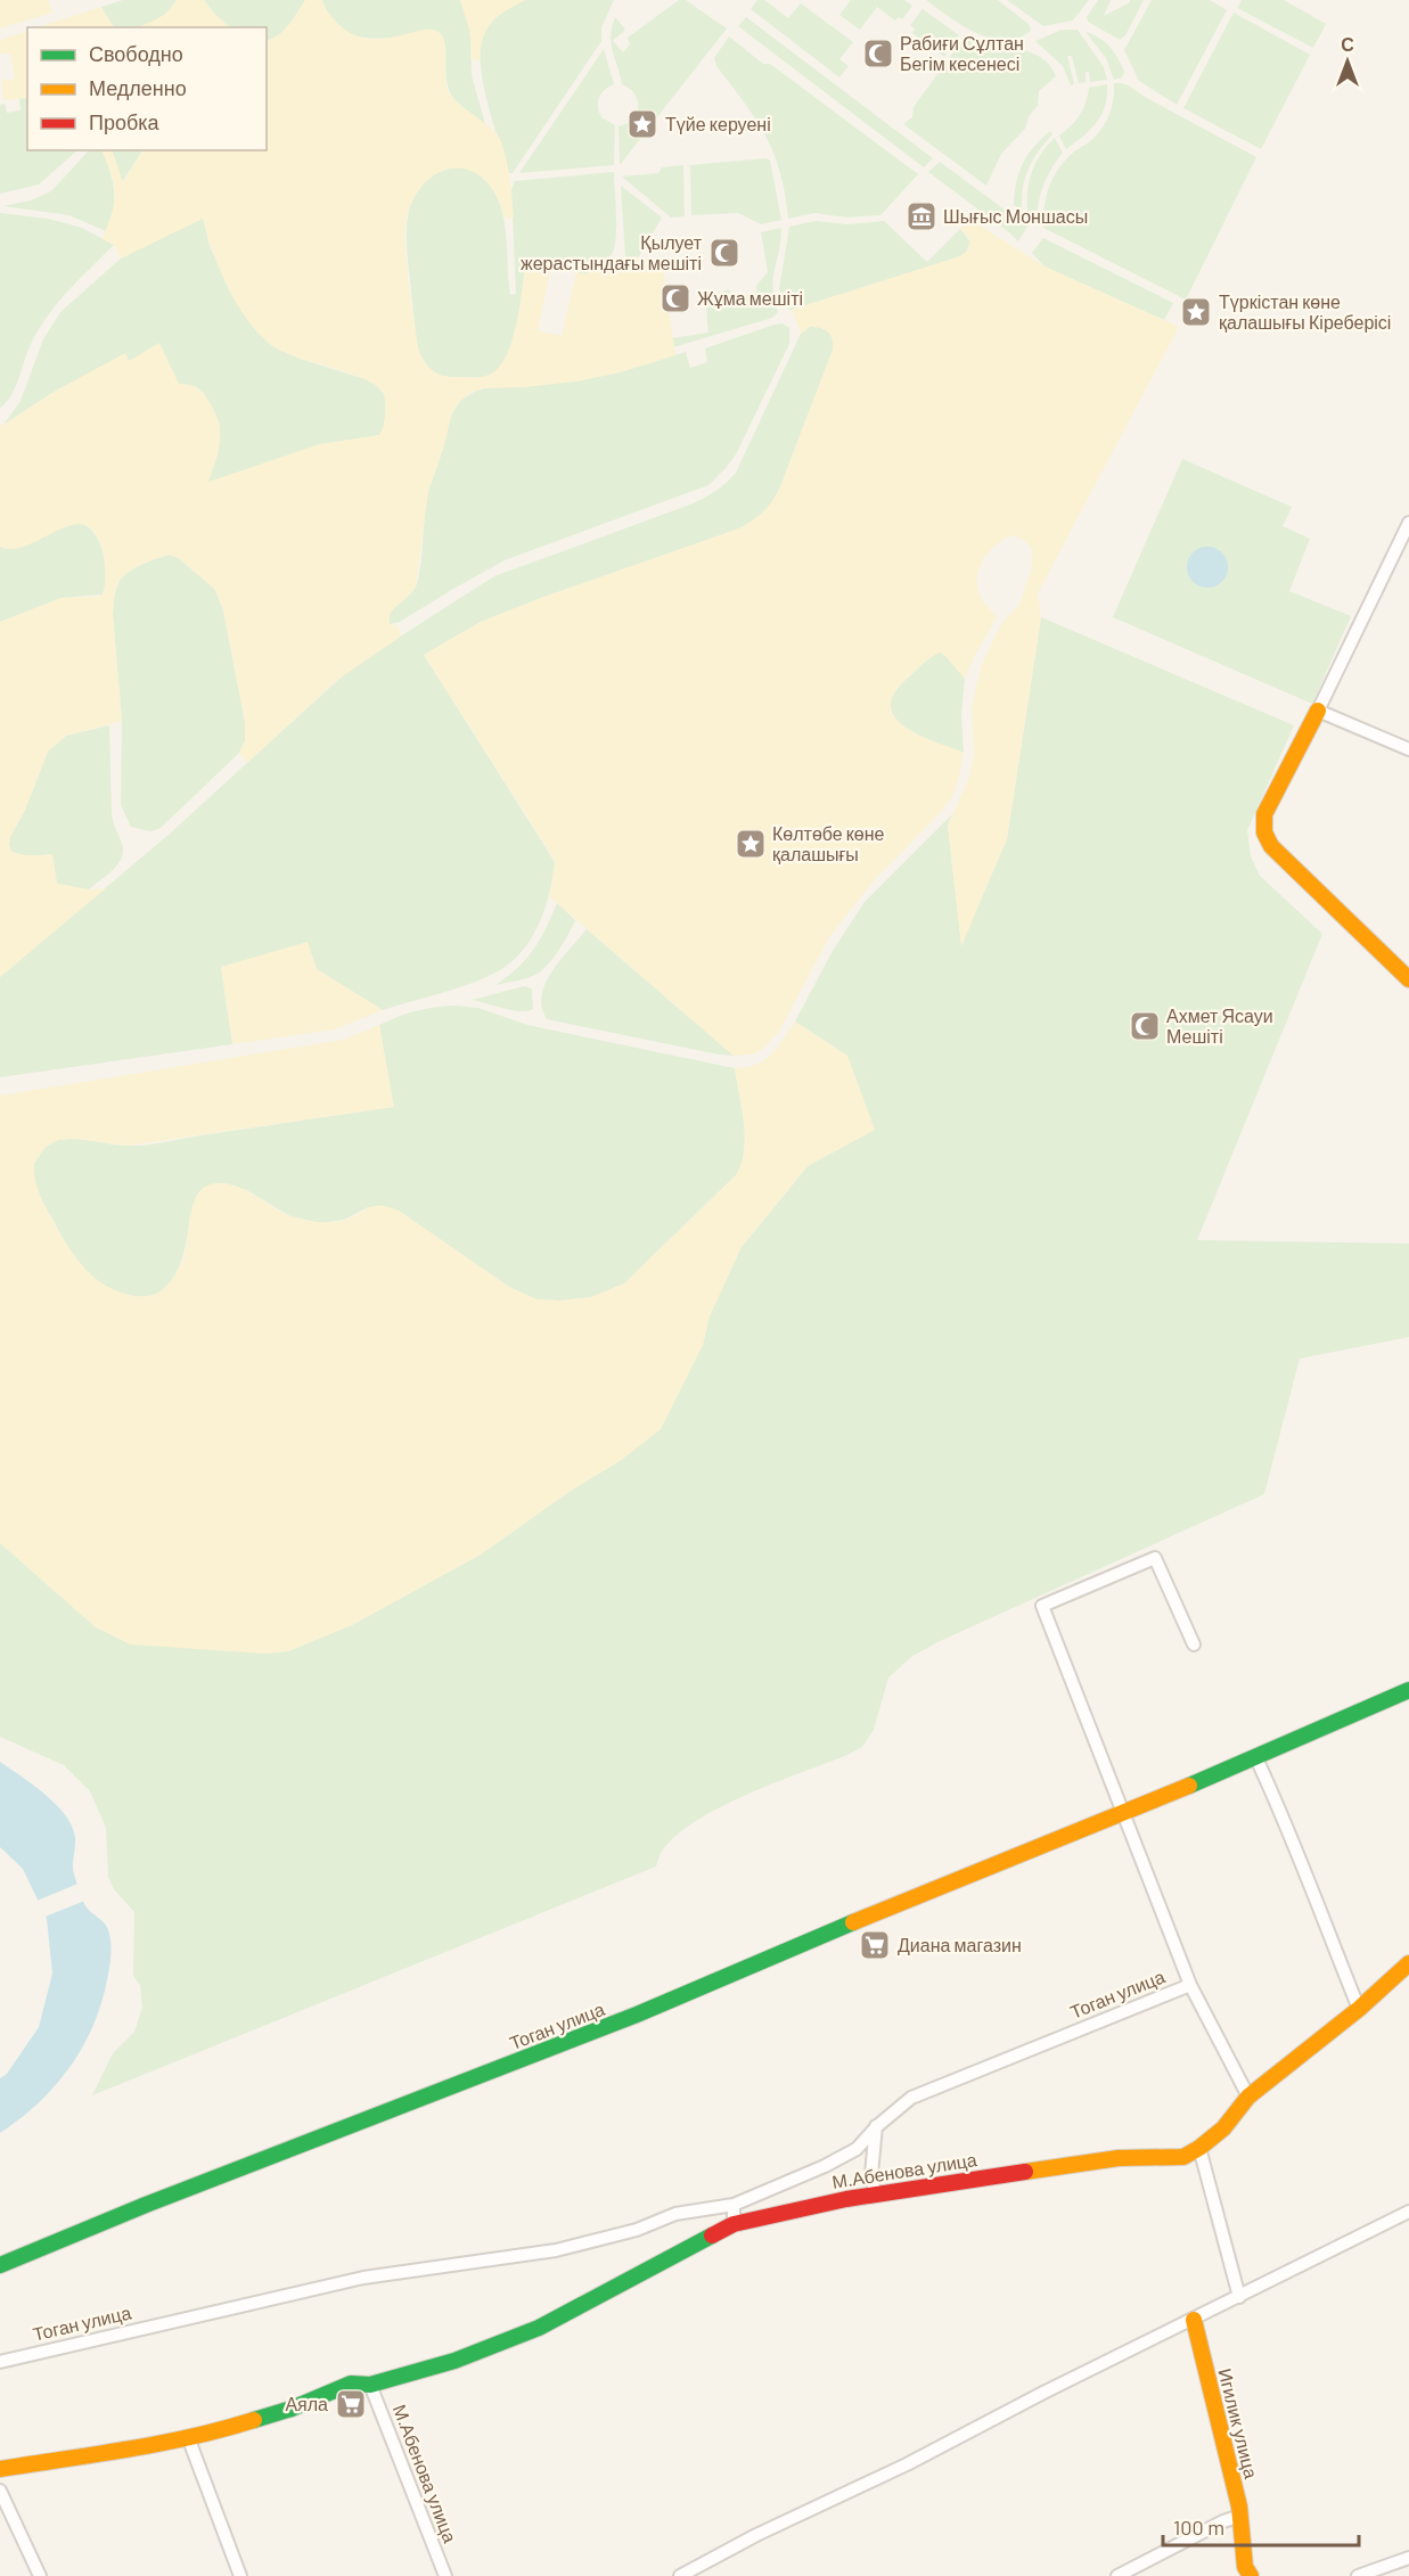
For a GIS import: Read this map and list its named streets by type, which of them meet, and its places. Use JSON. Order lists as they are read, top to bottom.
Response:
{
  "streets": {
    "street": ["Тоган улица", "М.Абенова улица", "Игилик улица"]
  },
  "crossings": [
    ["Тоган улица", "М.Абенова улица"]
  ],
  "places": {
    "mosque": [
      "Рабиғи Сұлтан Бегім кесенесі",
      "Қылует жерастындағы мешіті",
      "Жұма мешіті",
      "Ахмет Ясауи Мешіті"
    ],
    "place": ["Түйе керуені", "Түркістан көне қалашығы Кіреберісі", "Көлтөбе көне қалашығы"],
    "museum": ["Шығыс Моншасы"],
    "supermarket": ["Диана магазин", "Аяла"]
  },
  "legend": ["Свободно", "Медленно", "Пробка"],
  "scale_bar": "100 m",
  "north": "top"
}
